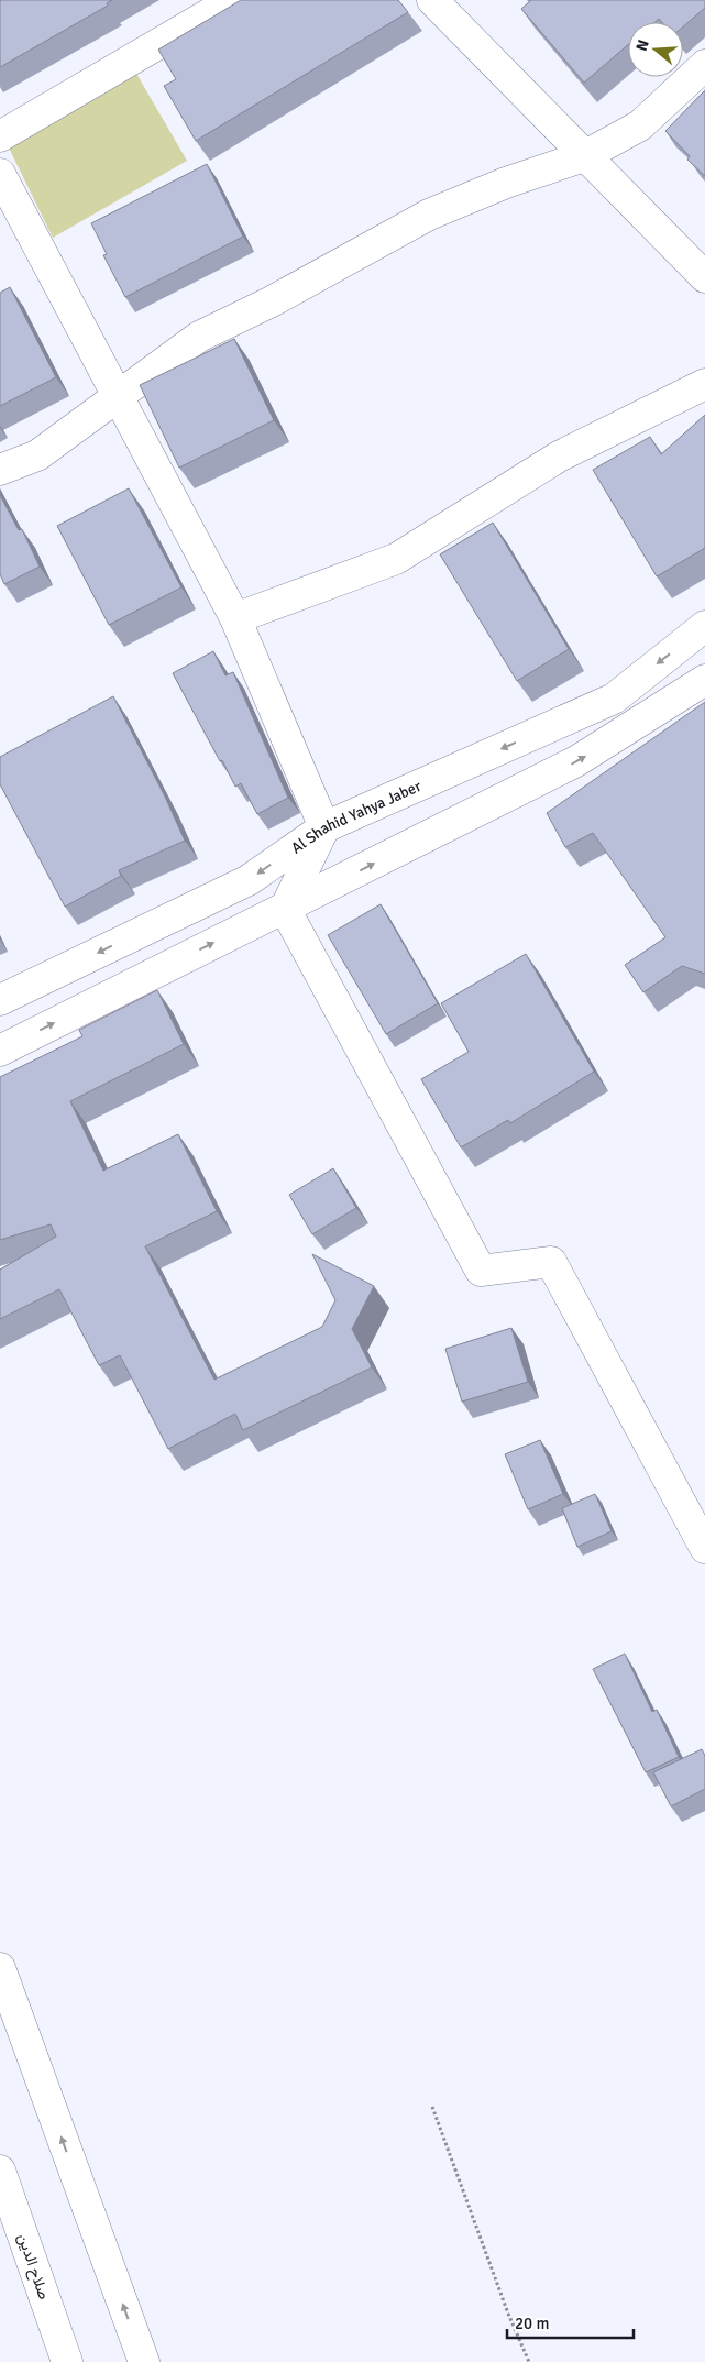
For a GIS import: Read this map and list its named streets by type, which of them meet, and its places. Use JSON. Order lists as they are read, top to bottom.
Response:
{
  "streets": {
    "main road": ["Al Shahid Yahya Jaber", "صلاح الدين"]
  },
  "scale_bar": "20 m",
  "north": "left"
}
